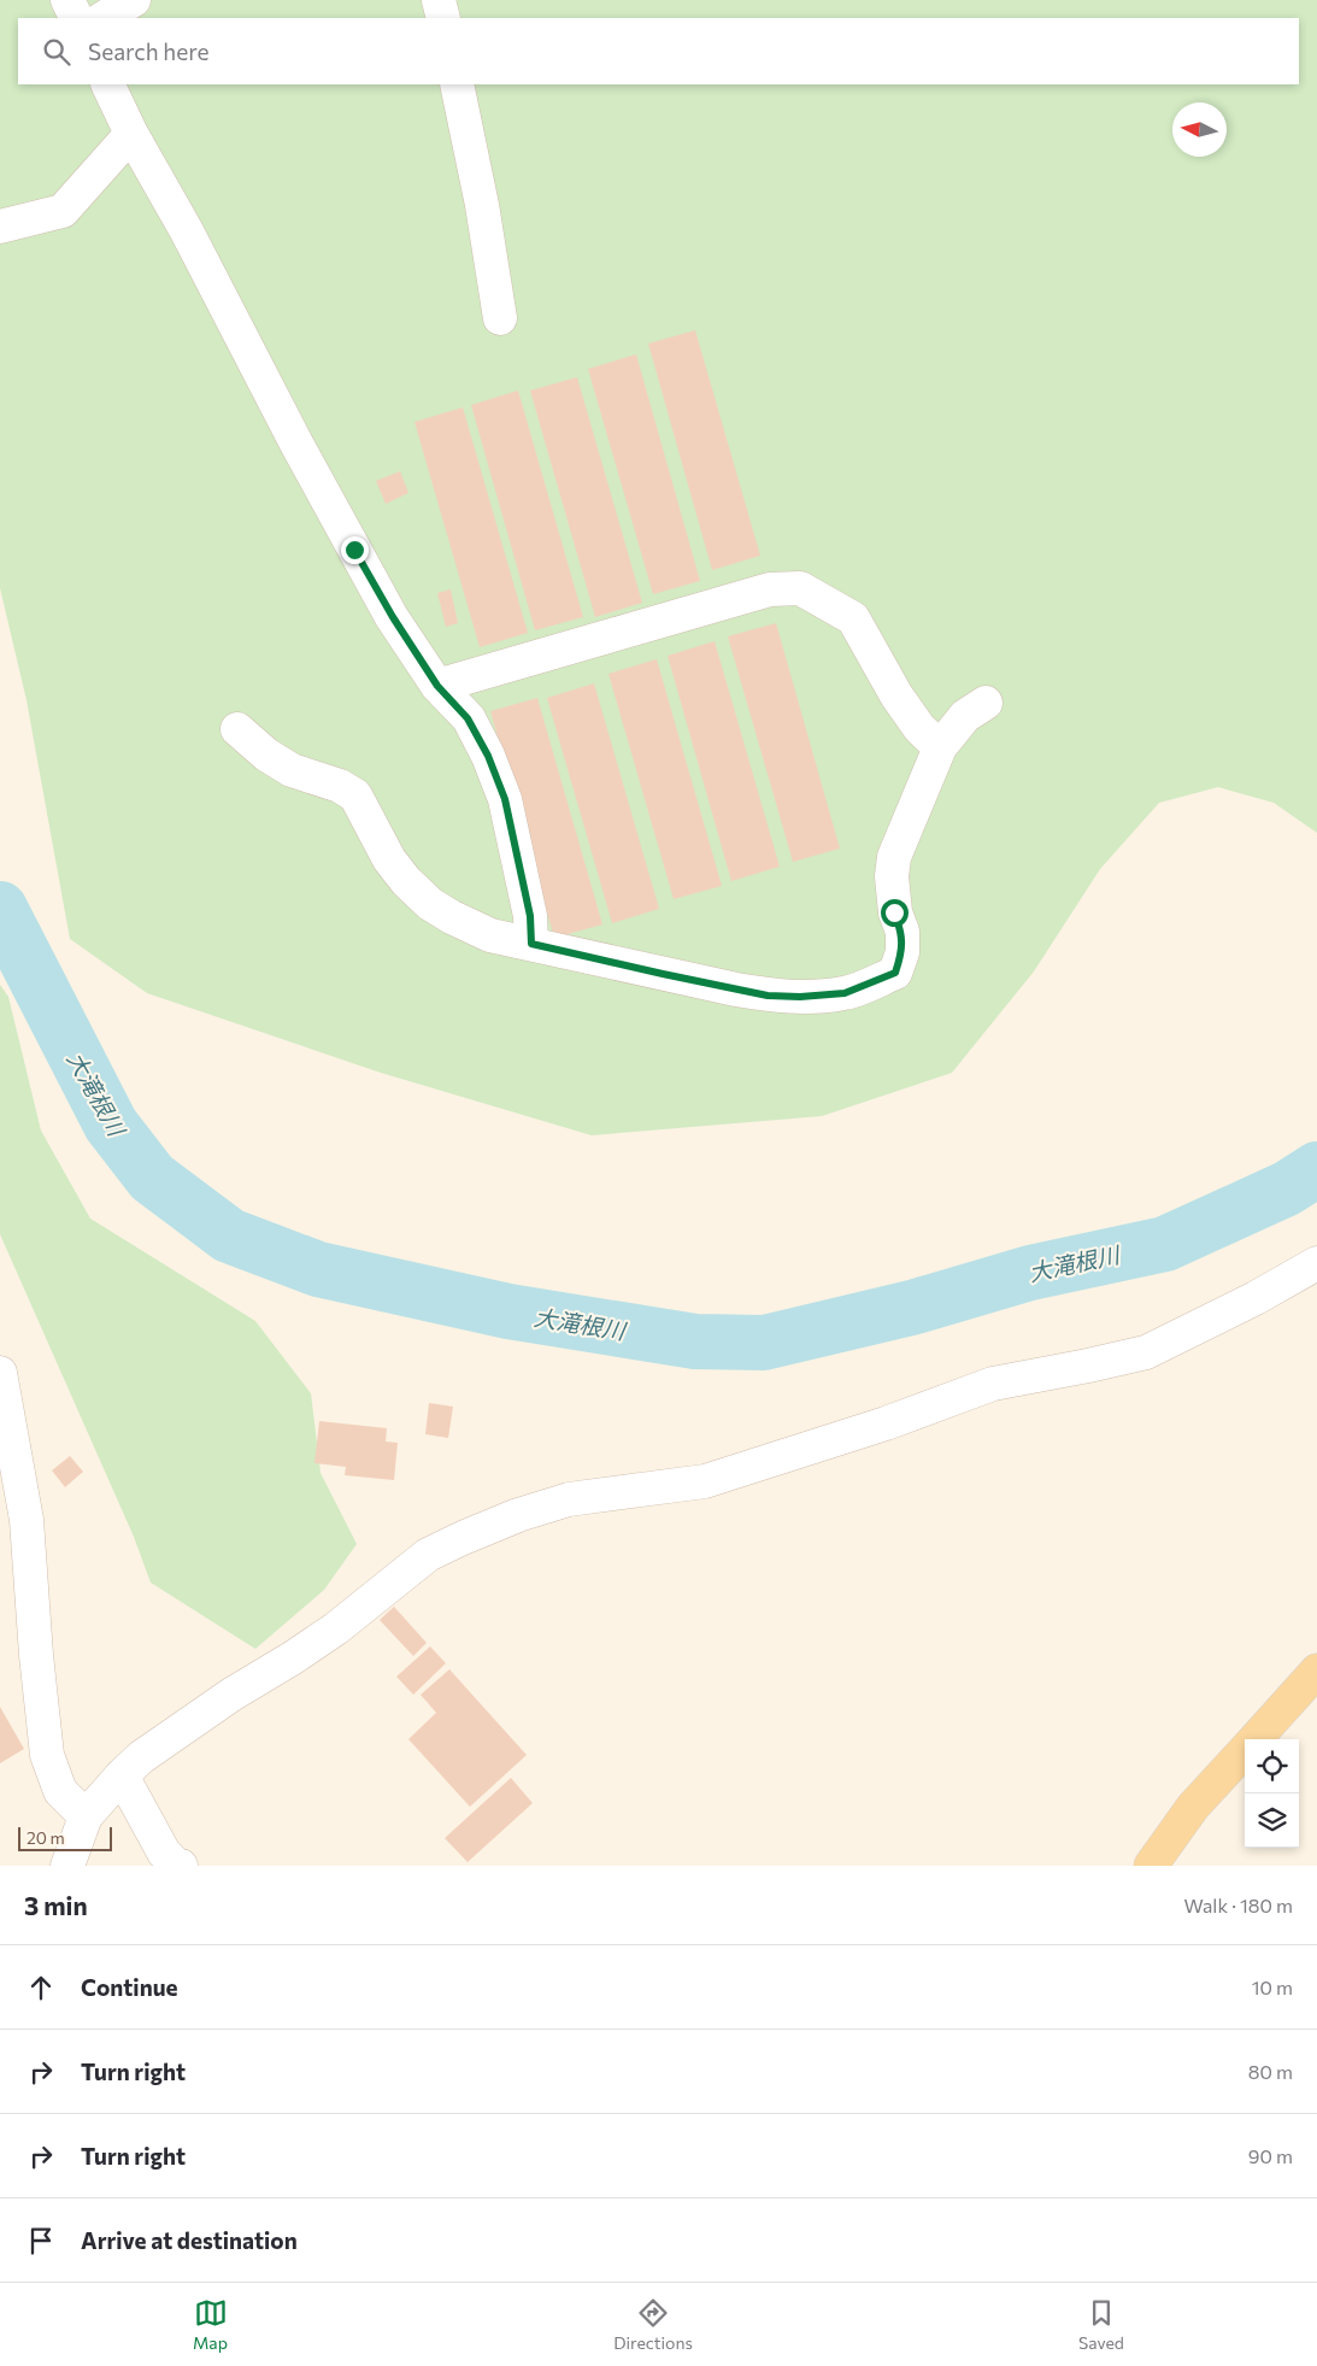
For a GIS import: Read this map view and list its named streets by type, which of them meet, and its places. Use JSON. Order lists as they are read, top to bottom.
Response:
{
  "water": ["大滝根川"],
  "scale_bar": "20 m",
  "north": "left",
  "page": {
    "search": "Search here",
    "scale": "20 m",
    "heading": ["3 min", "Walk · 180 m"],
    "list": [
      ["Continue", "10 m"],
      ["Turn right", "80 m"],
      ["Turn right", "90 m"],
      "Arrive at destination"
    ],
    "nav": ["Map", "Directions", "Saved"]
  }
}
